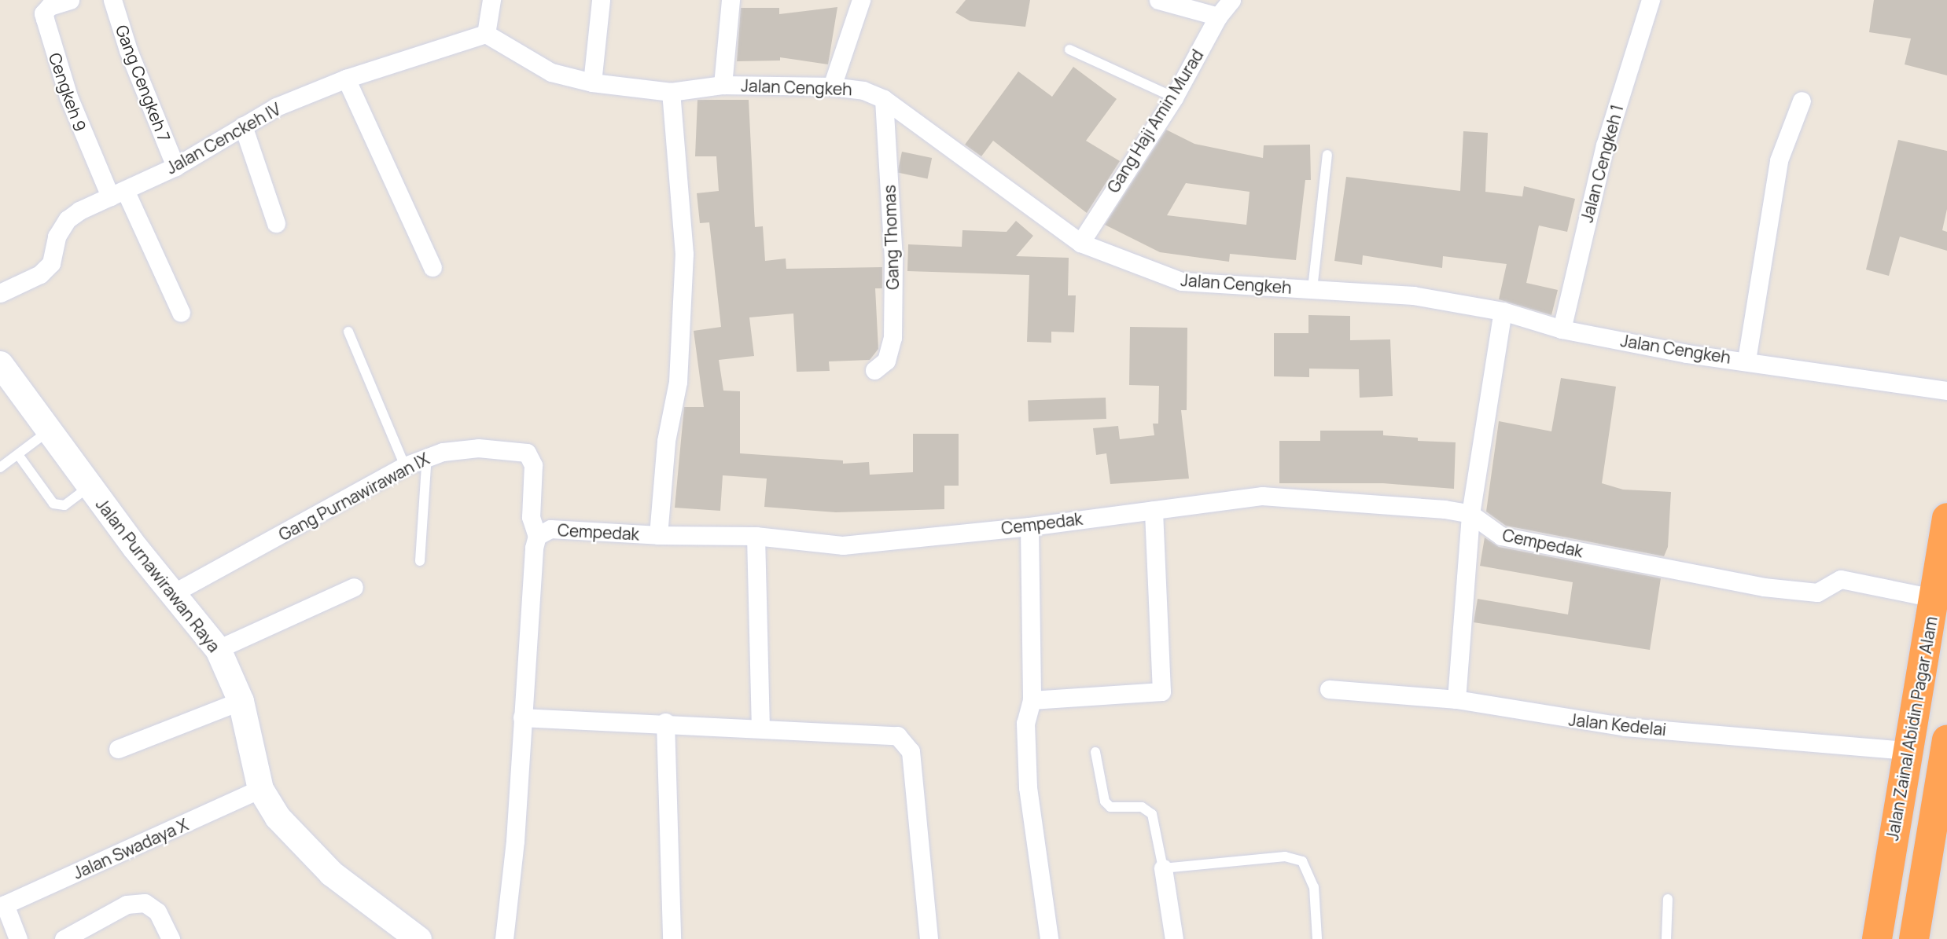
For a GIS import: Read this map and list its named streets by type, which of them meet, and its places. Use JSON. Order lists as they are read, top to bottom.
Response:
{
  "streets": {
    "highway": ["Jalan Zainal Abidin Pagar Alam"],
    "street": [
      "Gang Cengkeh 7",
      "Jalan Cengkeh",
      "Cengkeh 9",
      "Gang Haji Amin Murad",
      "Jalan Cenckeh IV",
      "Jalan Cengkeh 1",
      "Gang Thomas",
      "Gang Purnawirawan IX",
      "Cempedak",
      "Jalan Purnawirawan Raya",
      "Jalan Kedelai",
      "Jalan Swadaya X"
    ]
  },
  "crossings": [
    ["Gang Cengkeh 7", "Jalan Cenckeh IV"],
    ["Jalan Cengkeh", "Gang Haji Amin Murad"],
    ["Jalan Cengkeh", "Jalan Cenckeh IV"],
    ["Jalan Cengkeh", "Jalan Cengkeh 1"],
    ["Jalan Cengkeh", "Gang Thomas"],
    ["Cengkeh 9", "Jalan Cenckeh IV"],
    ["Gang Purnawirawan IX", "Cempedak"],
    ["Gang Purnawirawan IX", "Jalan Purnawirawan Raya"],
    ["Cempedak", "Jalan Zainal Abidin Pagar Alam"],
    ["Jalan Purnawirawan Raya", "Jalan Swadaya X"],
    ["Jalan Kedelai", "Jalan Zainal Abidin Pagar Alam"]
  ]
}
